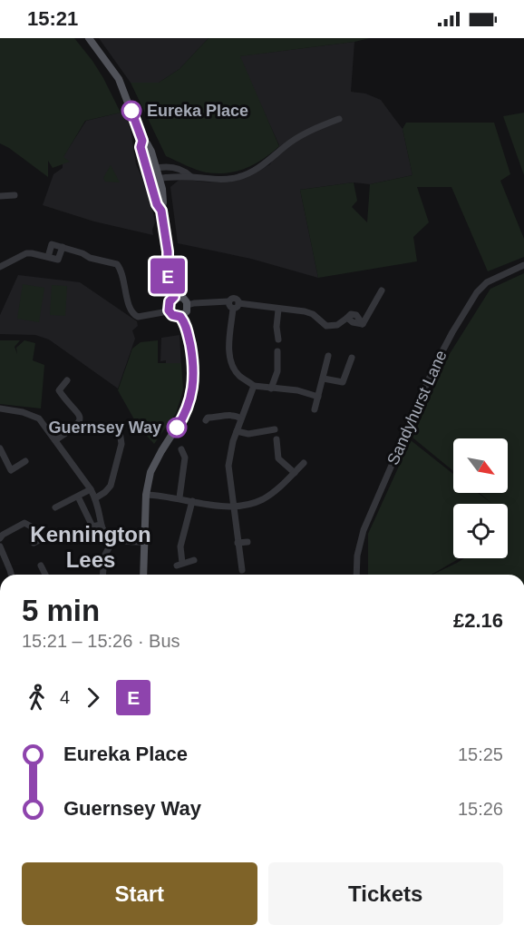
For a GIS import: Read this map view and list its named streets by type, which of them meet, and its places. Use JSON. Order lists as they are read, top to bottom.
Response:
{
  "streets": {
    "street": ["Sandyhurst Lane"]
  },
  "districts": ["Kennington Lees"],
  "places": ["Eureka Place", "Guernsey Way"],
  "lines": ["bus line E"],
  "north": "bottom right",
  "page": {
    "status": "15:21",
    "on_map": "E",
    "heading": ["5 min", "15:21 – 15:26 · Bus", "£2.16"],
    "legs": ["4", "E"],
    "list": [
      {
        "name": "Eureka Place",
        "value": "15:25"
      },
      {
        "name": "Guernsey Way",
        "value": "15:26"
      }
    ],
    "buttons": ["Start", "Tickets"]
  }
}
